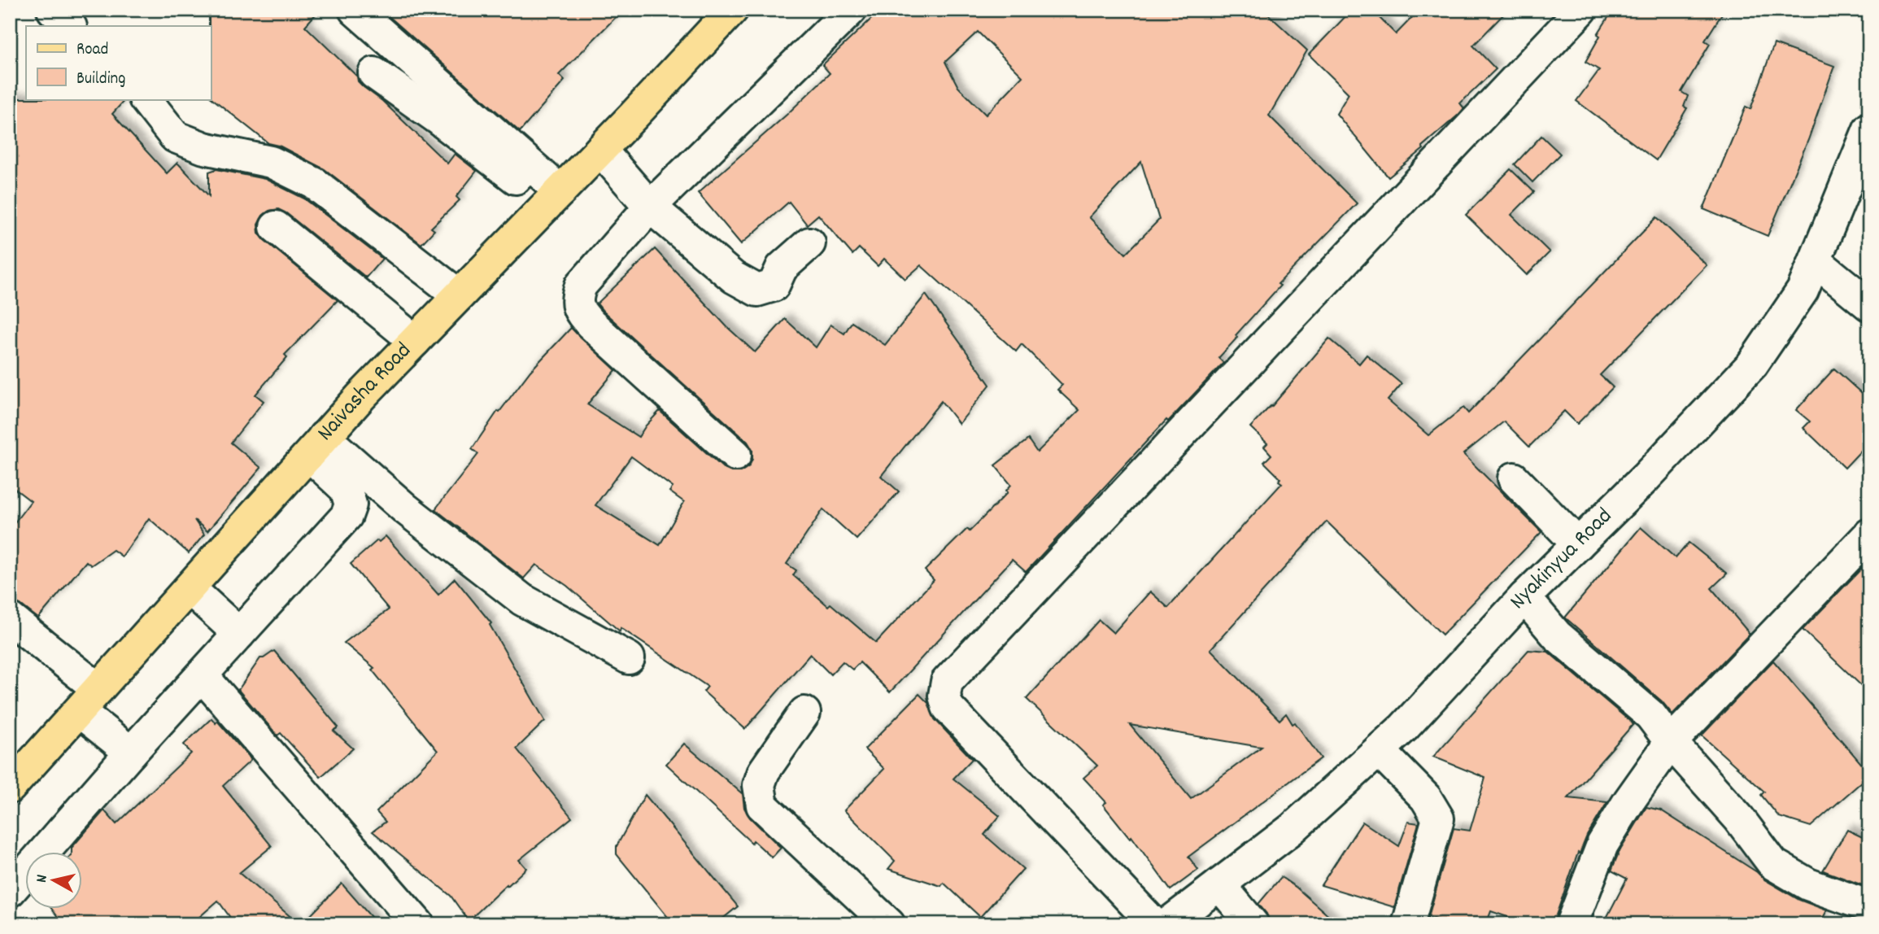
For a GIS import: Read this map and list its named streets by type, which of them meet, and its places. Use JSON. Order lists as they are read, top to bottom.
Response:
{
  "streets": {
    "main road": ["Naivasha Road"],
    "street": ["Nyakinyua Road"]
  },
  "legend": ["Road", "Building"],
  "north": "left"
}
